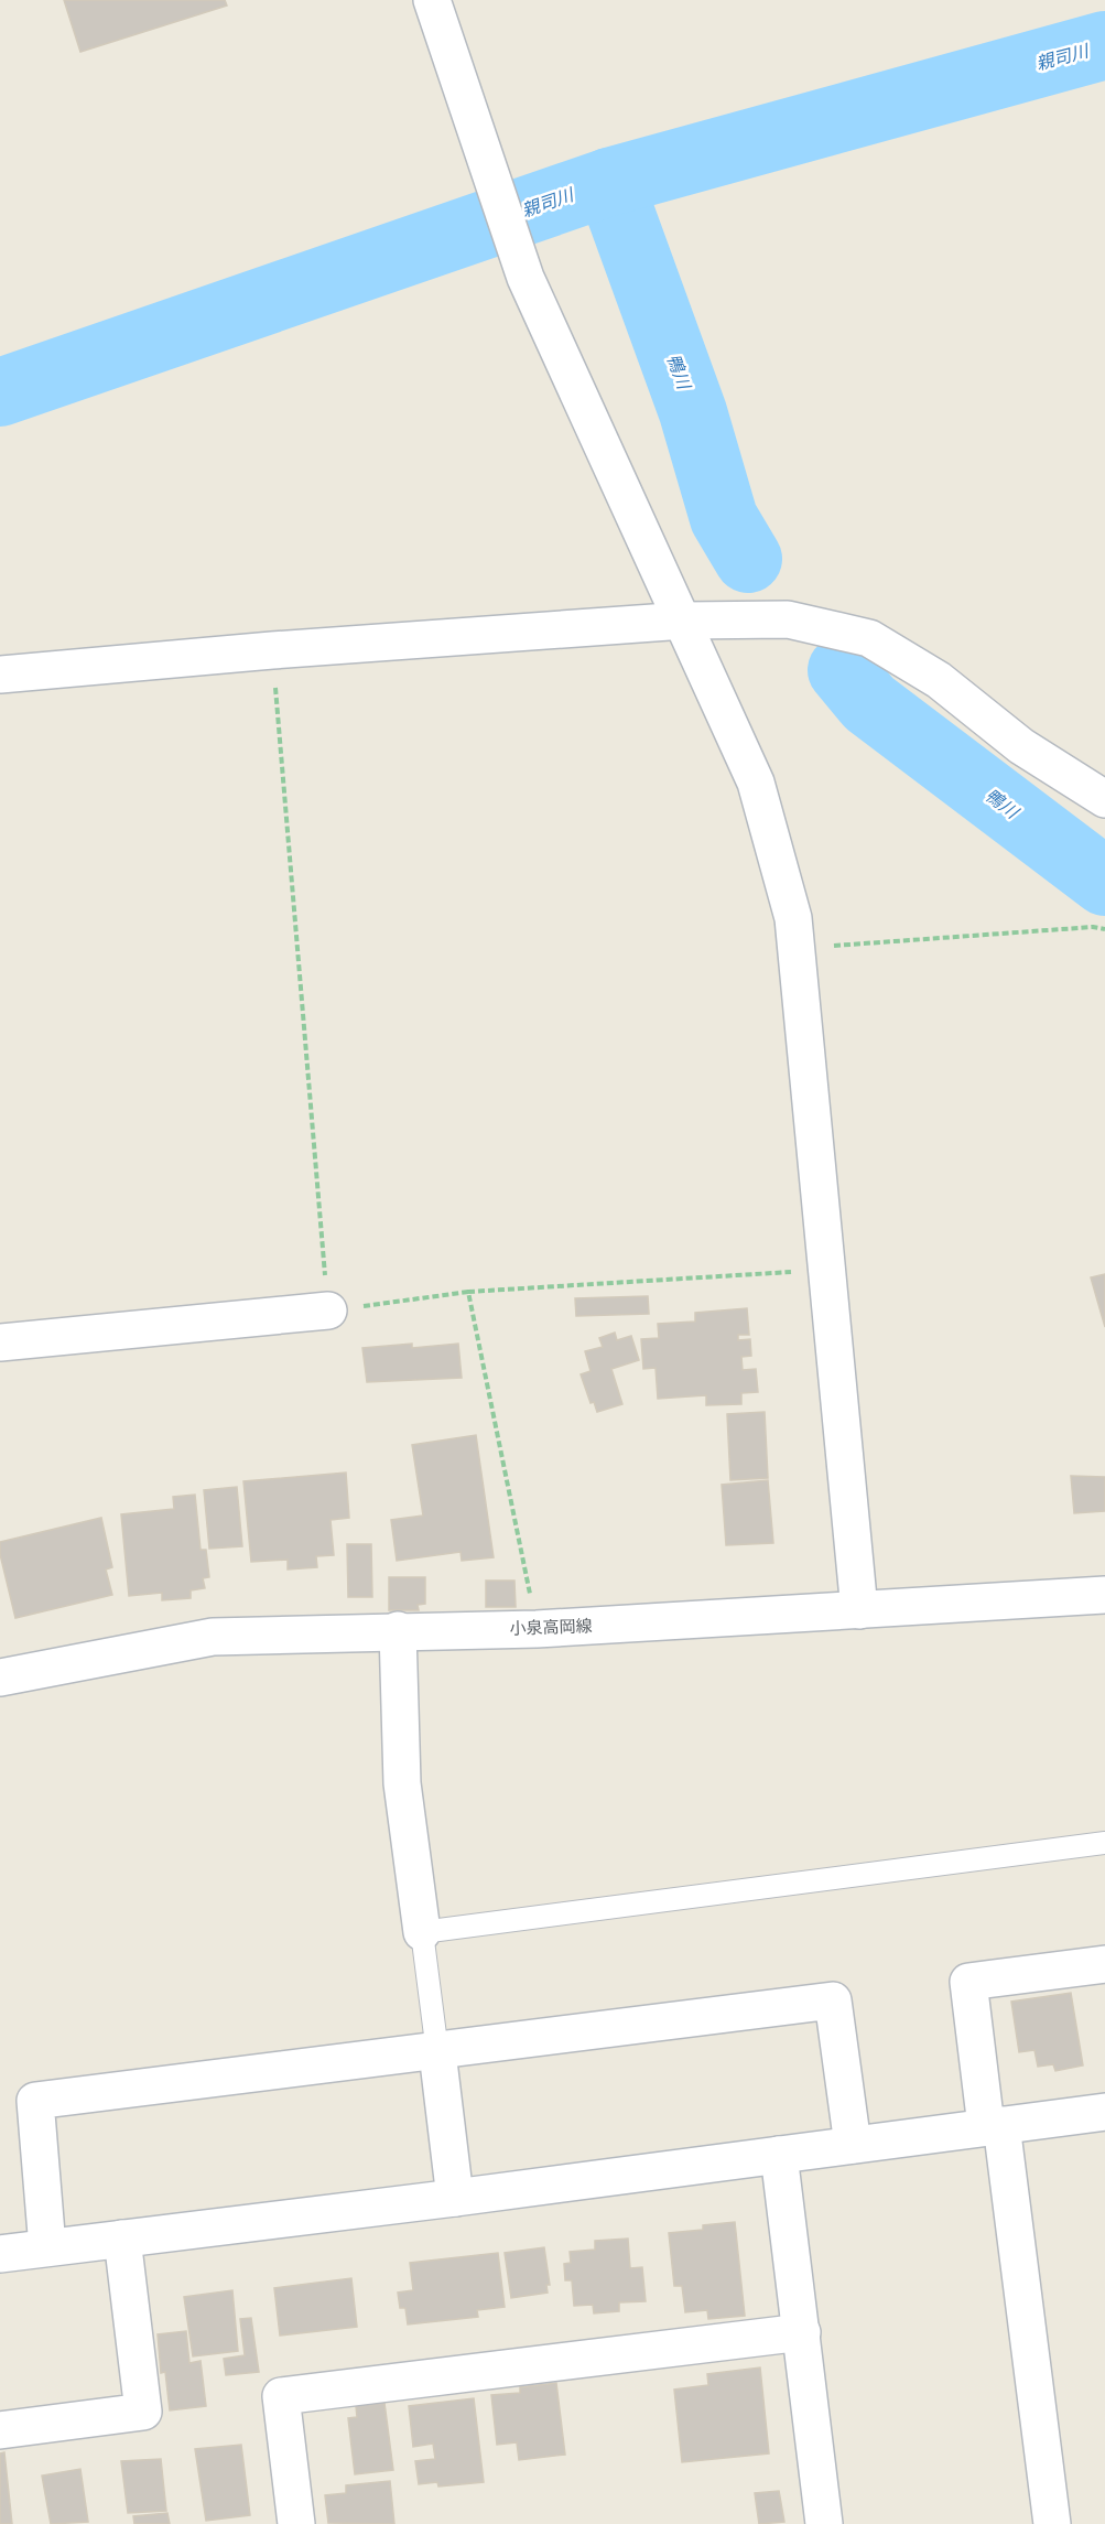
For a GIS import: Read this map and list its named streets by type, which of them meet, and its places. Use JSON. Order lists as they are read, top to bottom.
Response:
{
  "streets": {
    "street": ["小泉高岡線"]
  },
  "water": ["親司川", "鴨川"]
}
